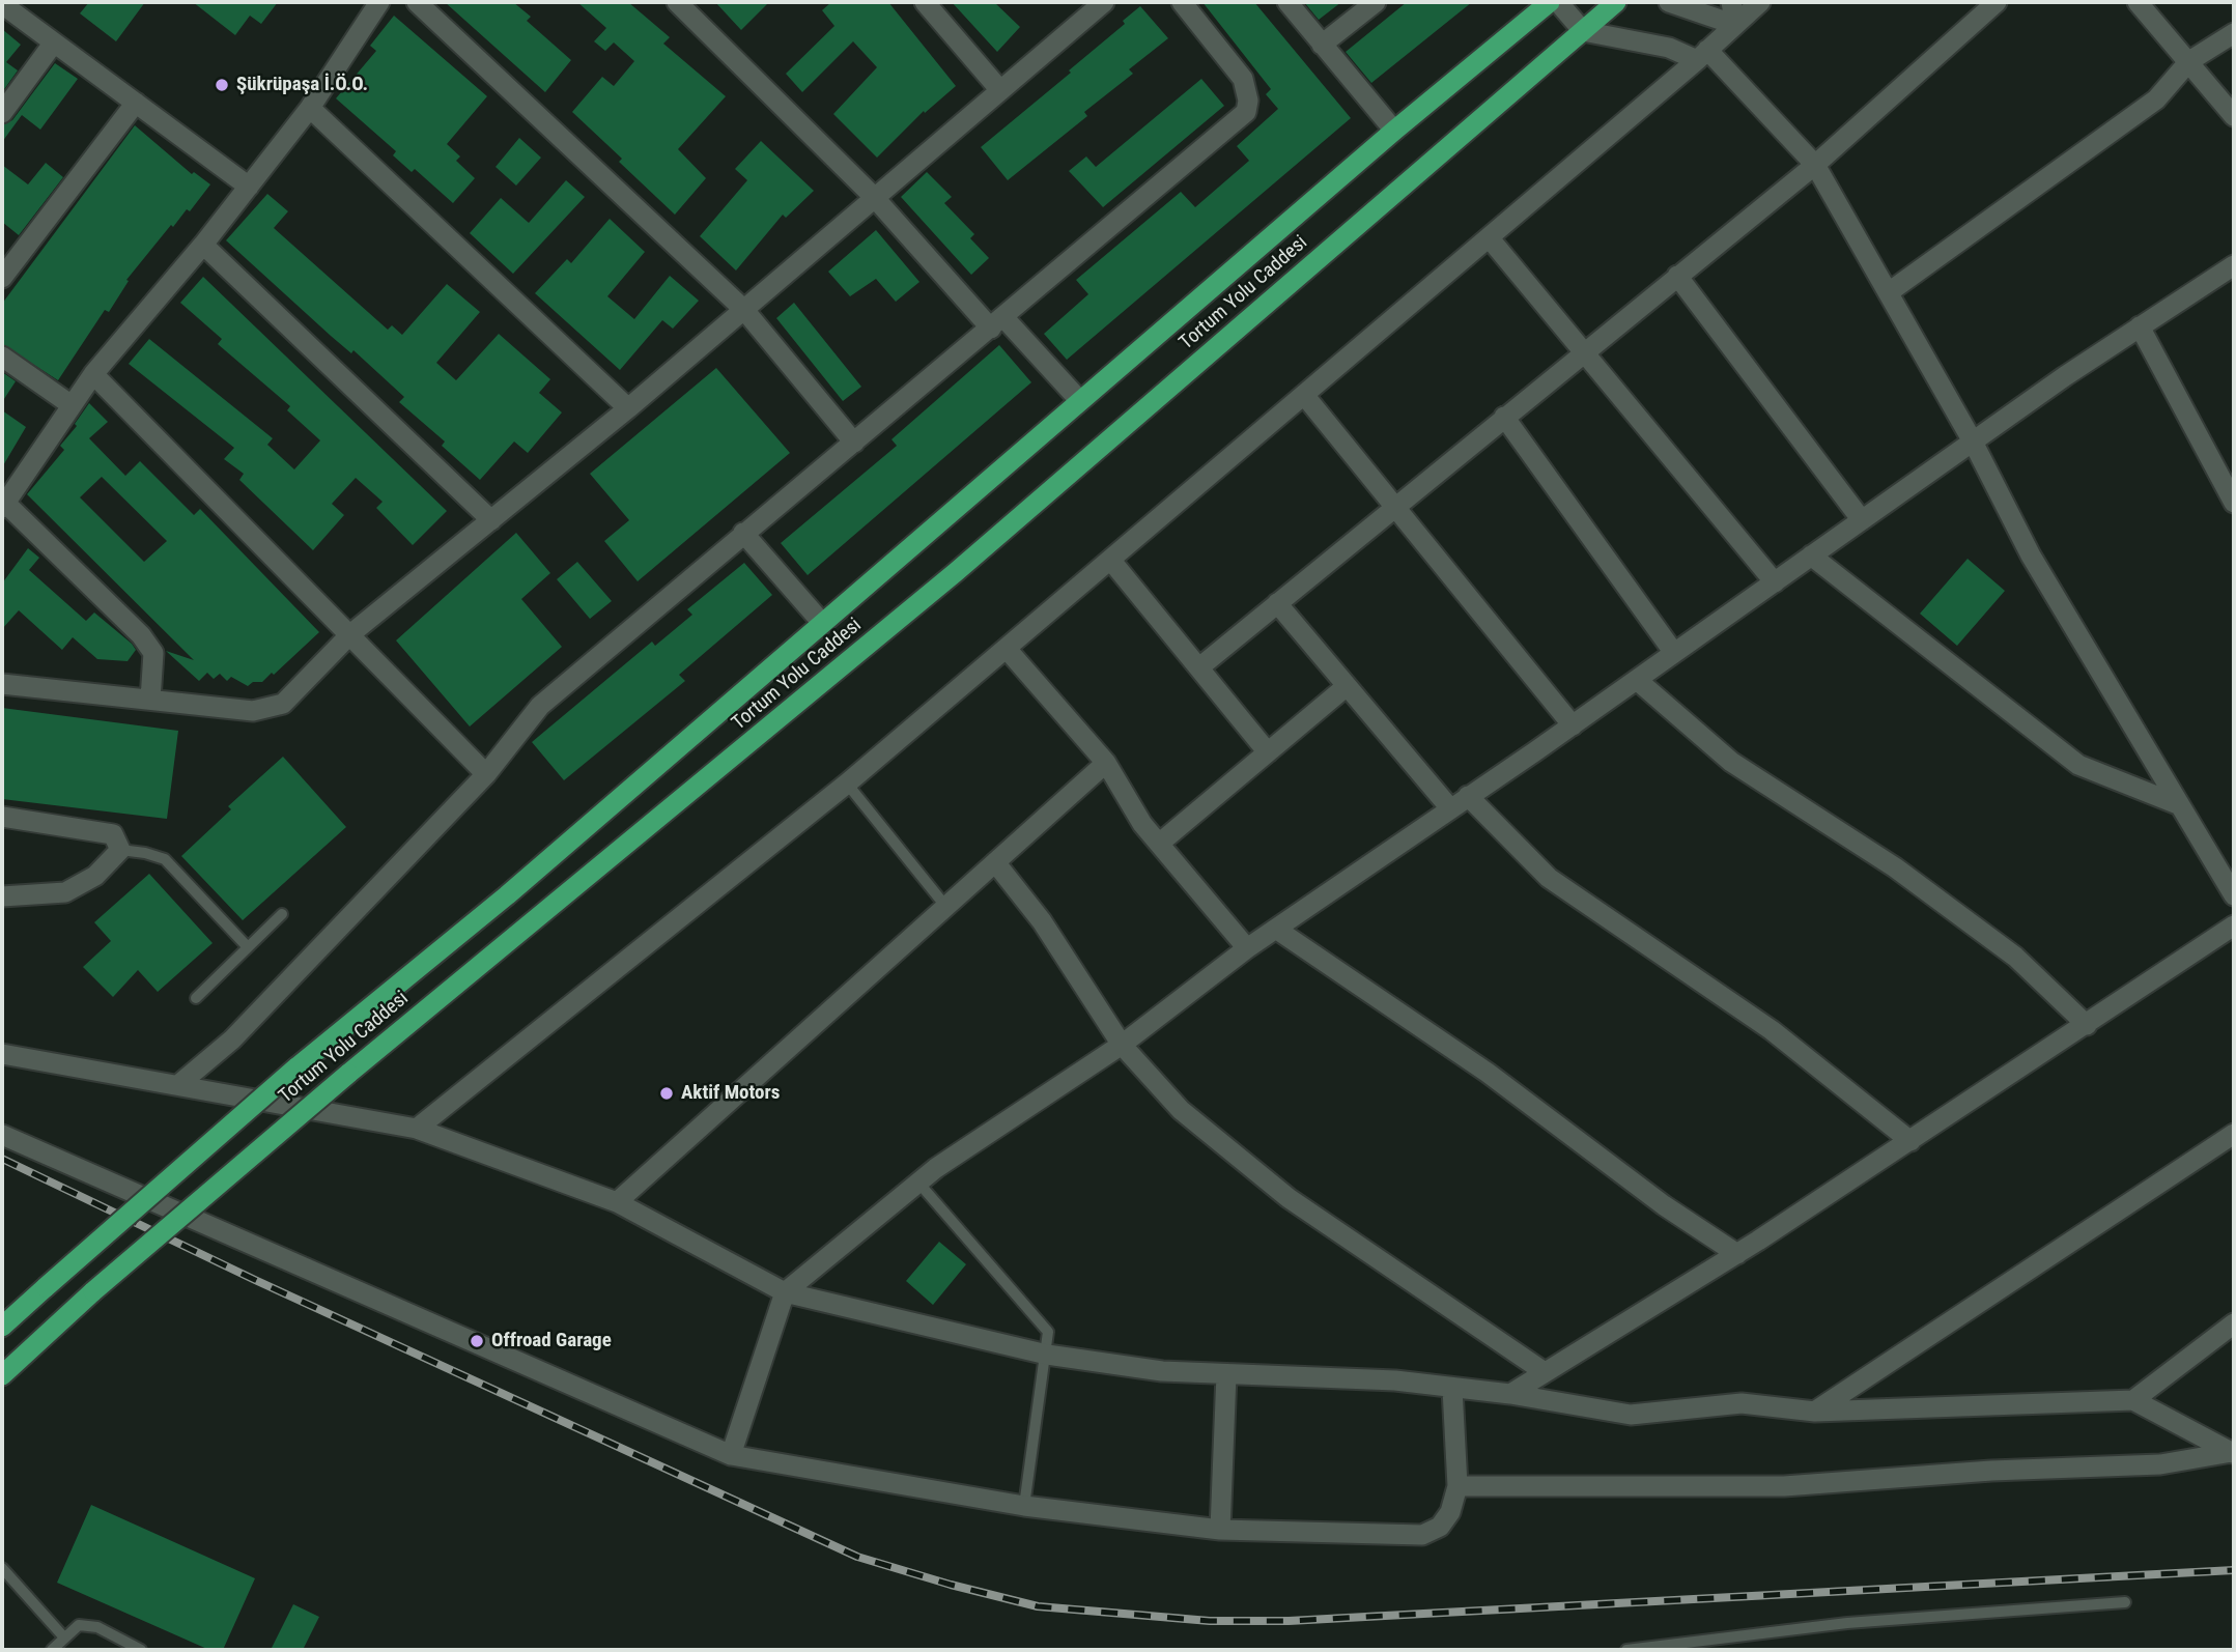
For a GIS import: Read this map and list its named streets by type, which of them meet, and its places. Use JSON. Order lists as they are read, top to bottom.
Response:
{
  "streets": {
    "highway": ["Tortum Yolu Caddesi"]
  },
  "places": ["Şükrüpaşa İ.Ö.O.", "Aktif Motors", "Offroad Garage"]
}
